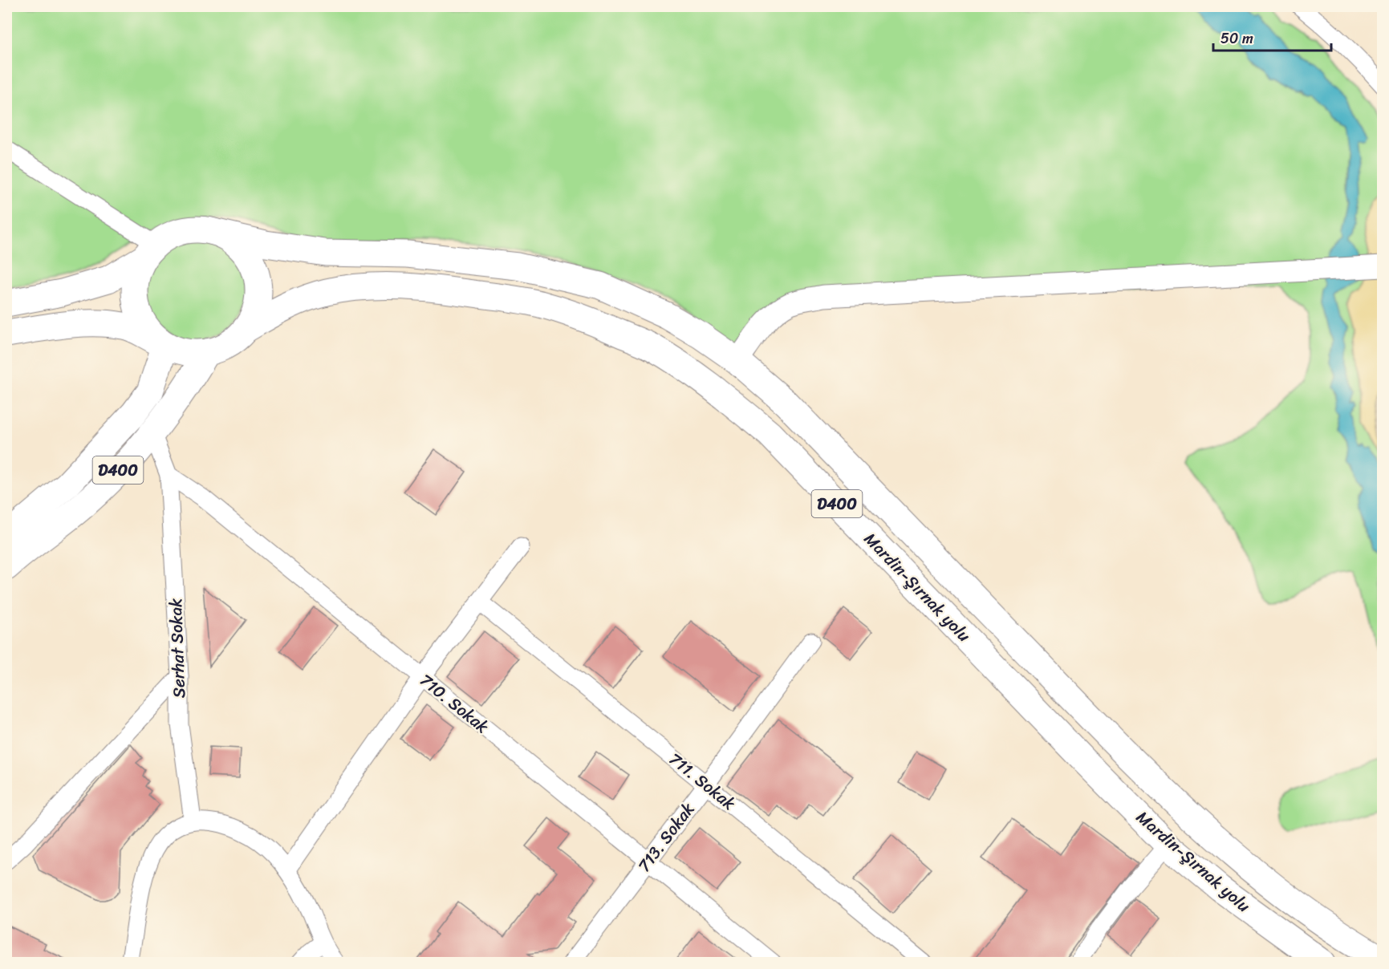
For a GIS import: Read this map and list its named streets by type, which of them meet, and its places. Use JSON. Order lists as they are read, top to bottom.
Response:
{
  "streets": {
    "main road": ["D400", "Mardin-Şırnak yolu"],
    "street": [
      "Serhat Sokak",
      "710. Sokak",
      "711. Sokak",
      "713. Sokak"
    ]
  },
  "crossings": [
    ["D400", "Mardin-Şırnak yolu"],
    ["Serhat Sokak", "710. Sokak"],
    ["710. Sokak", "713. Sokak"],
    ["711. Sokak", "713. Sokak"]
  ],
  "scale_bar": "50 m"
}
